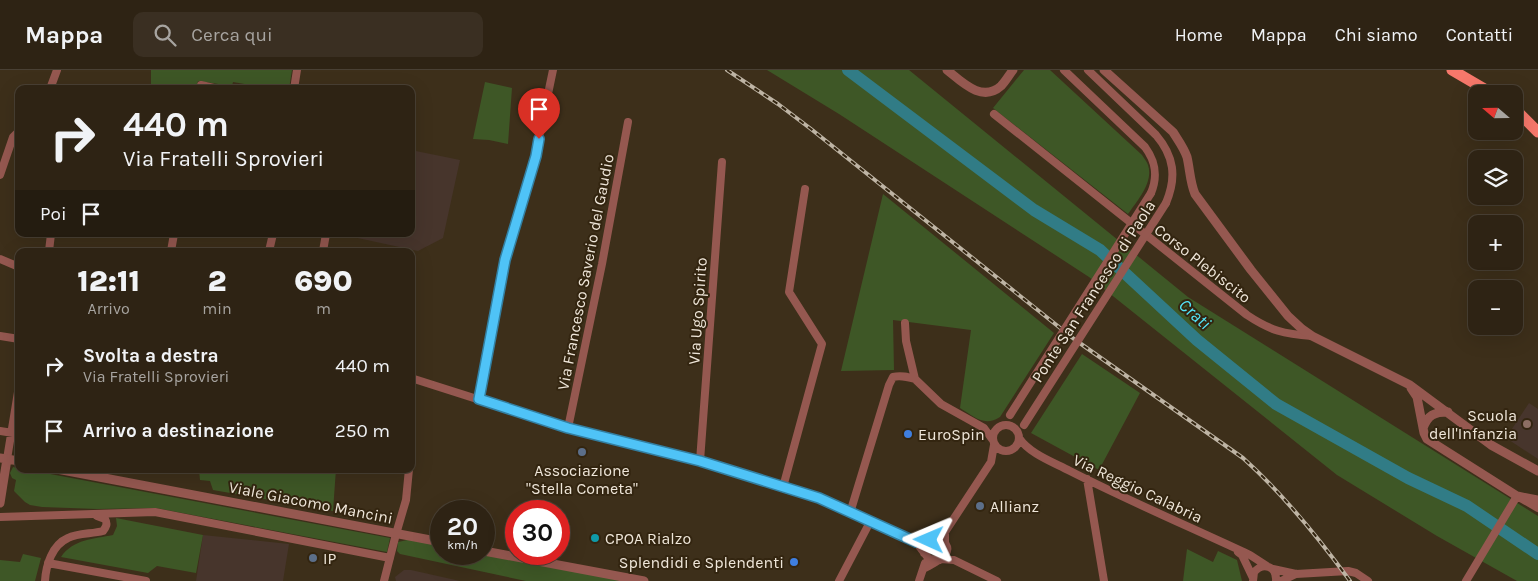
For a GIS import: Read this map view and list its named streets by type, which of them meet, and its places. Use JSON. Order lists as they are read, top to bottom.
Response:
{
  "streets": {
    "street": [
      "Corso Plebiscito",
      "Via Francesco Saverio del Gaudio",
      "Ponte San Francesco di Paola",
      "Via Ugo Spirito",
      "Via Reggio Calabria",
      "Viale Giacomo Mancini"
    ]
  },
  "crossings": [
    ["Ponte San Francesco di Paola", "Via Reggio Calabria"]
  ],
  "water": ["Crati"],
  "places": [
    "Scuola dell'Infanzia",
    "EuroSpin",
    "Associazione \"Stella Cometa\"",
    "Allianz",
    "CPOA Rialzo",
    "IP",
    "Splendidi e Splendenti"
  ],
  "north": "left",
  "page": {
    "header": "Mappa",
    "search": "Cerca qui",
    "nav": [
      "Home",
      "Mappa",
      "Chi siamo",
      "Contatti"
    ],
    "map_buttons": ["+", "−"],
    "turn": ["440 m", "Via Fratelli Sprovieri"],
    "then": "Poi",
    "eta": [
      "12:11",
      "Arrivo",
      "2",
      "min",
      "690",
      "m"
    ],
    "list": [
      {
        "name": "Svolta a destra",
        "note": "Via Fratelli Sprovieri",
        "value": "440 m"
      },
      {
        "name": "Arrivo a destinazione",
        "value": "250 m"
      }
    ],
    "speed": "20 km/h",
    "limit": "30"
  }
}
